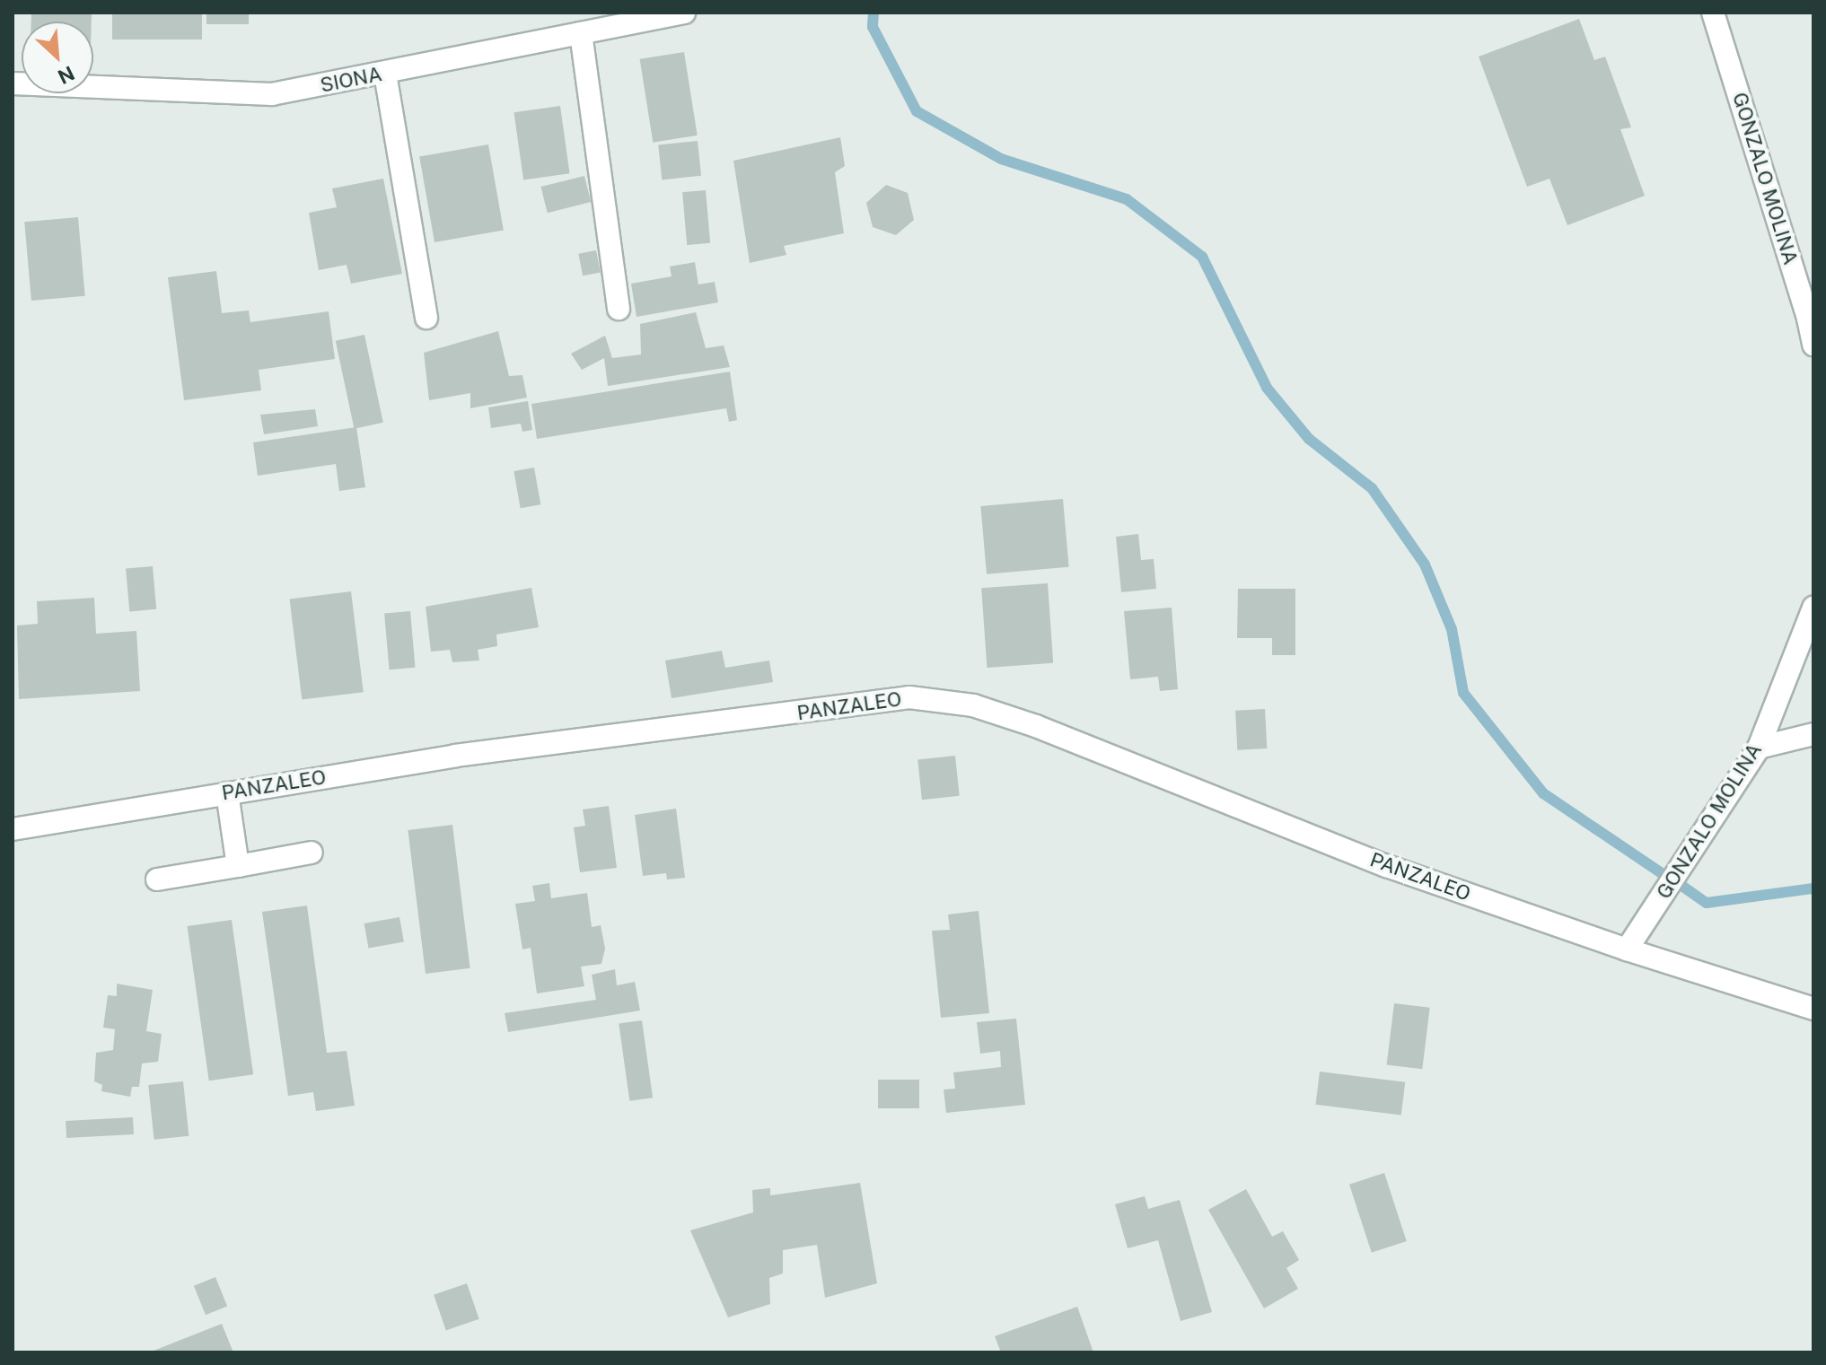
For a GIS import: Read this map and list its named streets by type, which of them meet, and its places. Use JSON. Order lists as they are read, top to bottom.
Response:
{
  "streets": {
    "street": ["SIONA", "GONZALO MOLINA", "PANZALEO"]
  },
  "crossings": [
    ["GONZALO MOLINA", "PANZALEO"]
  ],
  "north": "bottom right"
}
